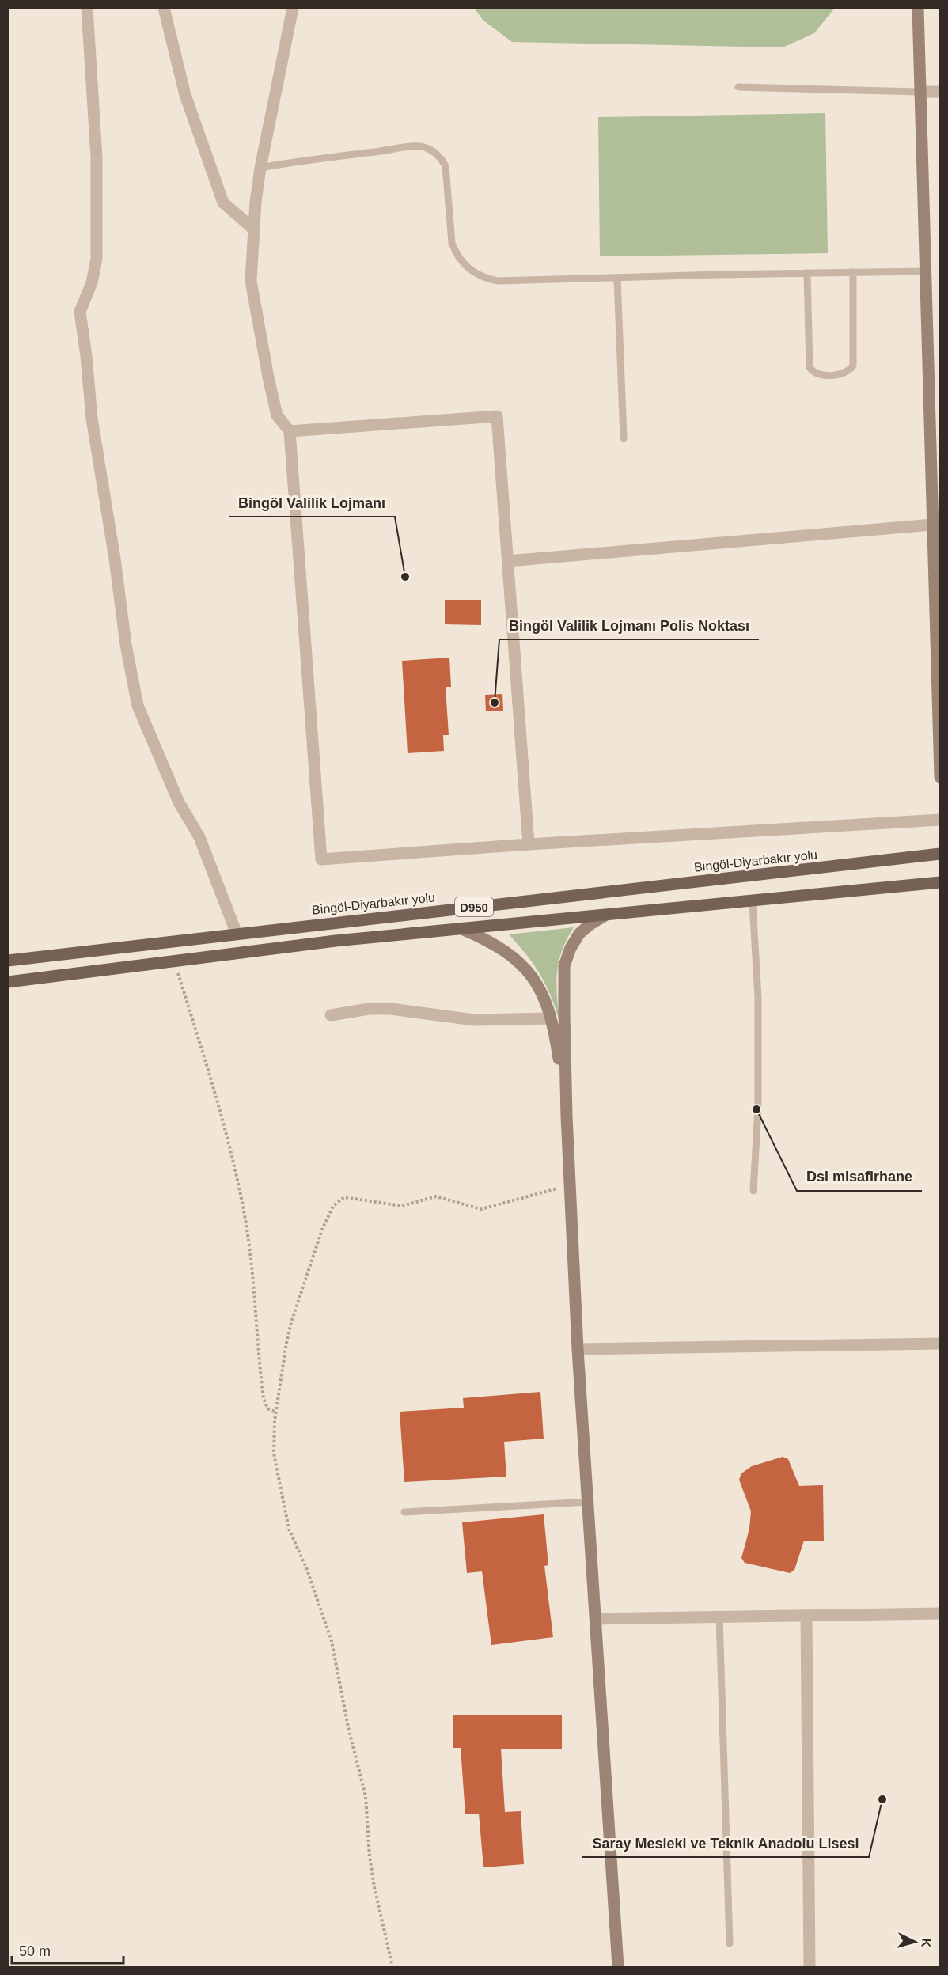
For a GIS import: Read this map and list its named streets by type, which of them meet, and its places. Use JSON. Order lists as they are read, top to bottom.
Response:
{
  "streets": {
    "main road": ["Bingöl-Diyarbakır yolu", "D950"]
  },
  "places": [
    "Bingöl Valilik Lojmanı",
    "Bingöl Valilik Lojmanı Polis Noktası",
    "Dsi misafirhane",
    "Saray Mesleki ve Teknik Anadolu Lisesi"
  ],
  "scale_bar": "50 m",
  "north": "right"
}
